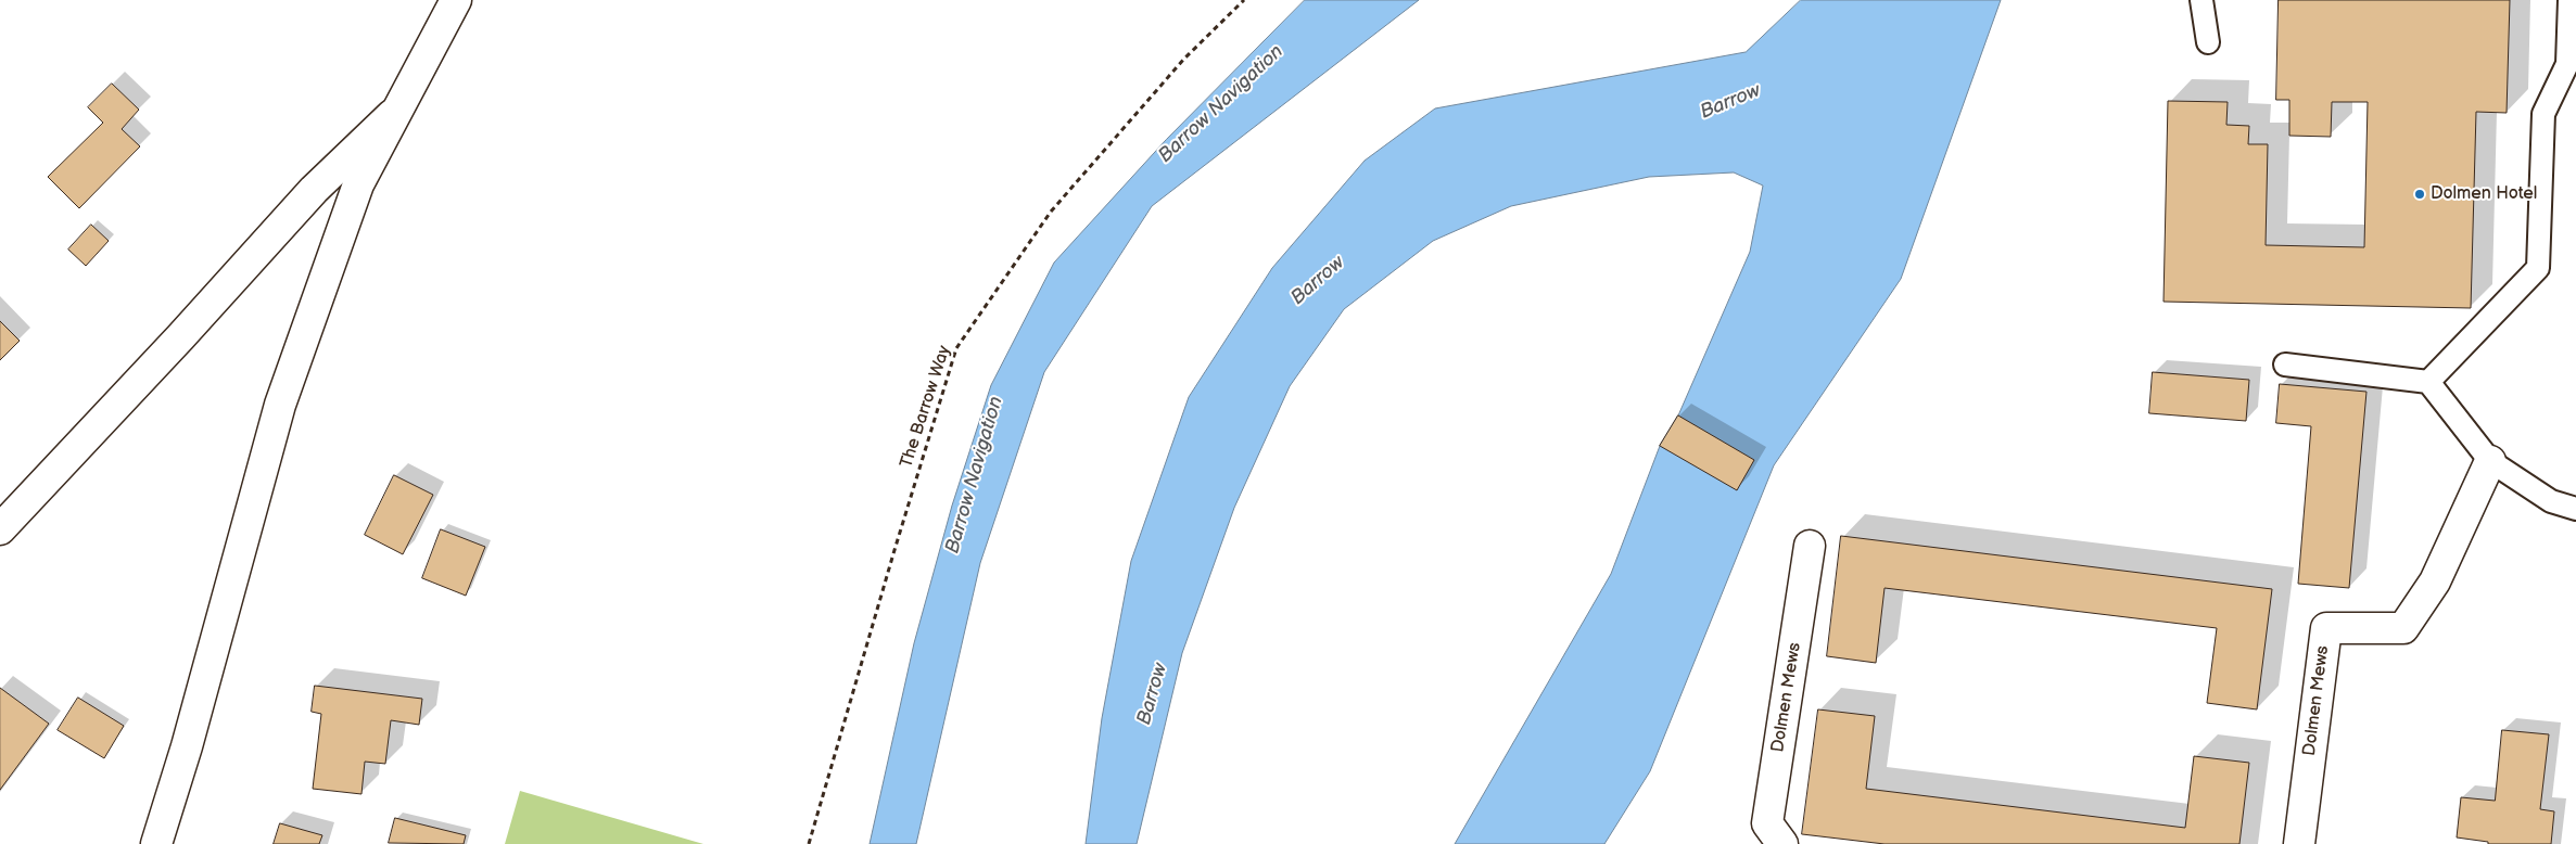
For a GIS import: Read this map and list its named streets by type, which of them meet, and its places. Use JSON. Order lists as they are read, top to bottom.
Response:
{
  "streets": {
    "street": ["Dolmen Mews"],
    "path": ["The Barrow Way"]
  },
  "water": ["Barrow", "Barrow Navigation"],
  "places": ["Dolmen Hotel"]
}
